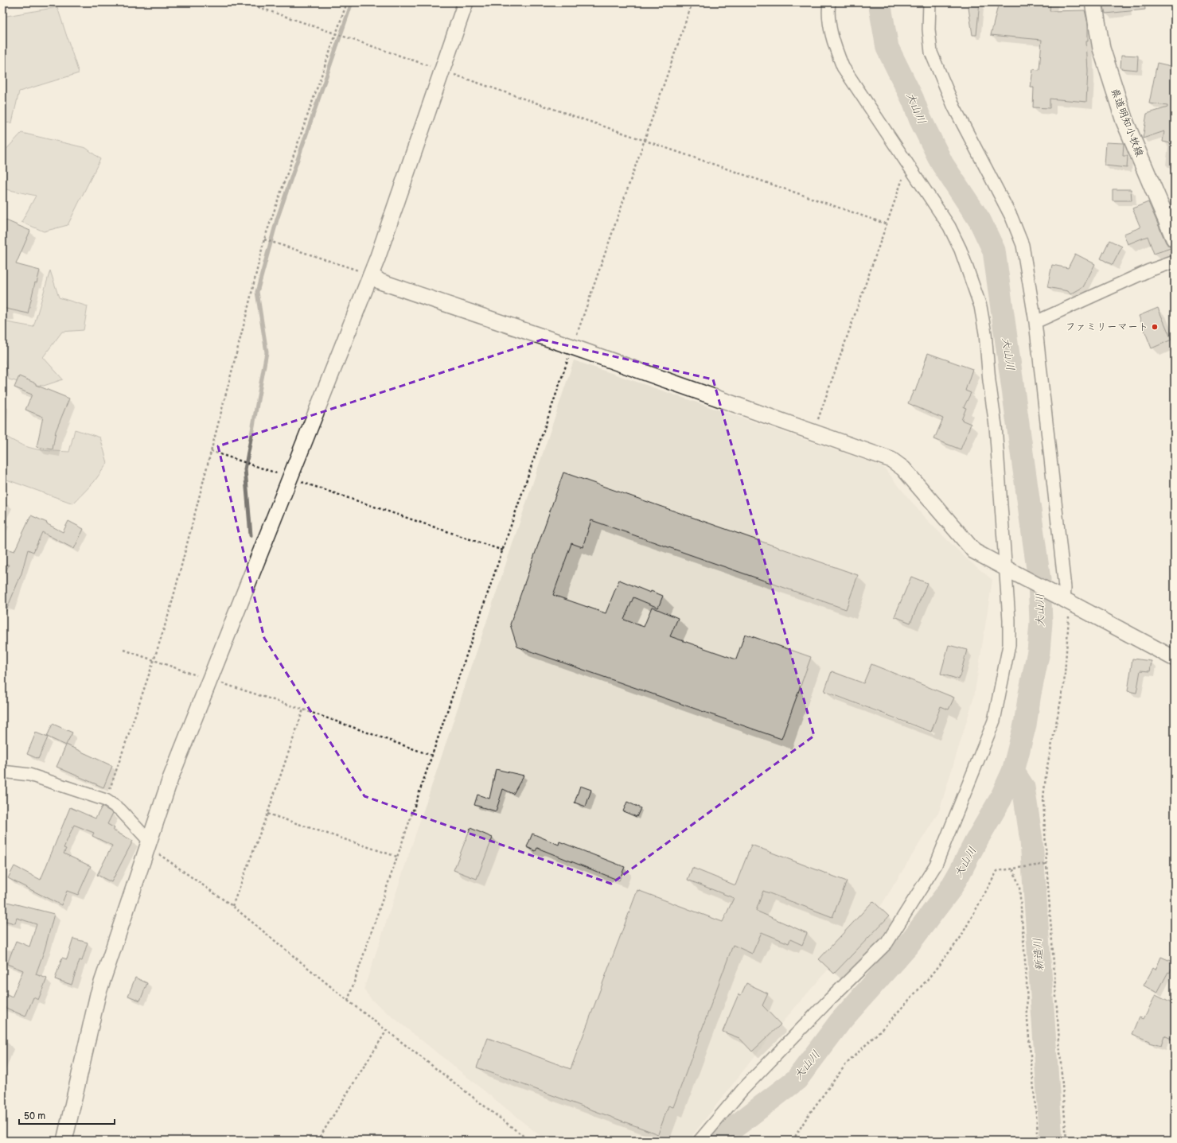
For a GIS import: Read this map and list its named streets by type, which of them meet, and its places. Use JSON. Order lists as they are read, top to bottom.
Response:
{
  "streets": {
    "main road": ["県道明知小牧線"]
  },
  "water": ["大山川", "新造川"],
  "places": ["ファミリーマート"],
  "scale_bar": "50 m"
}
